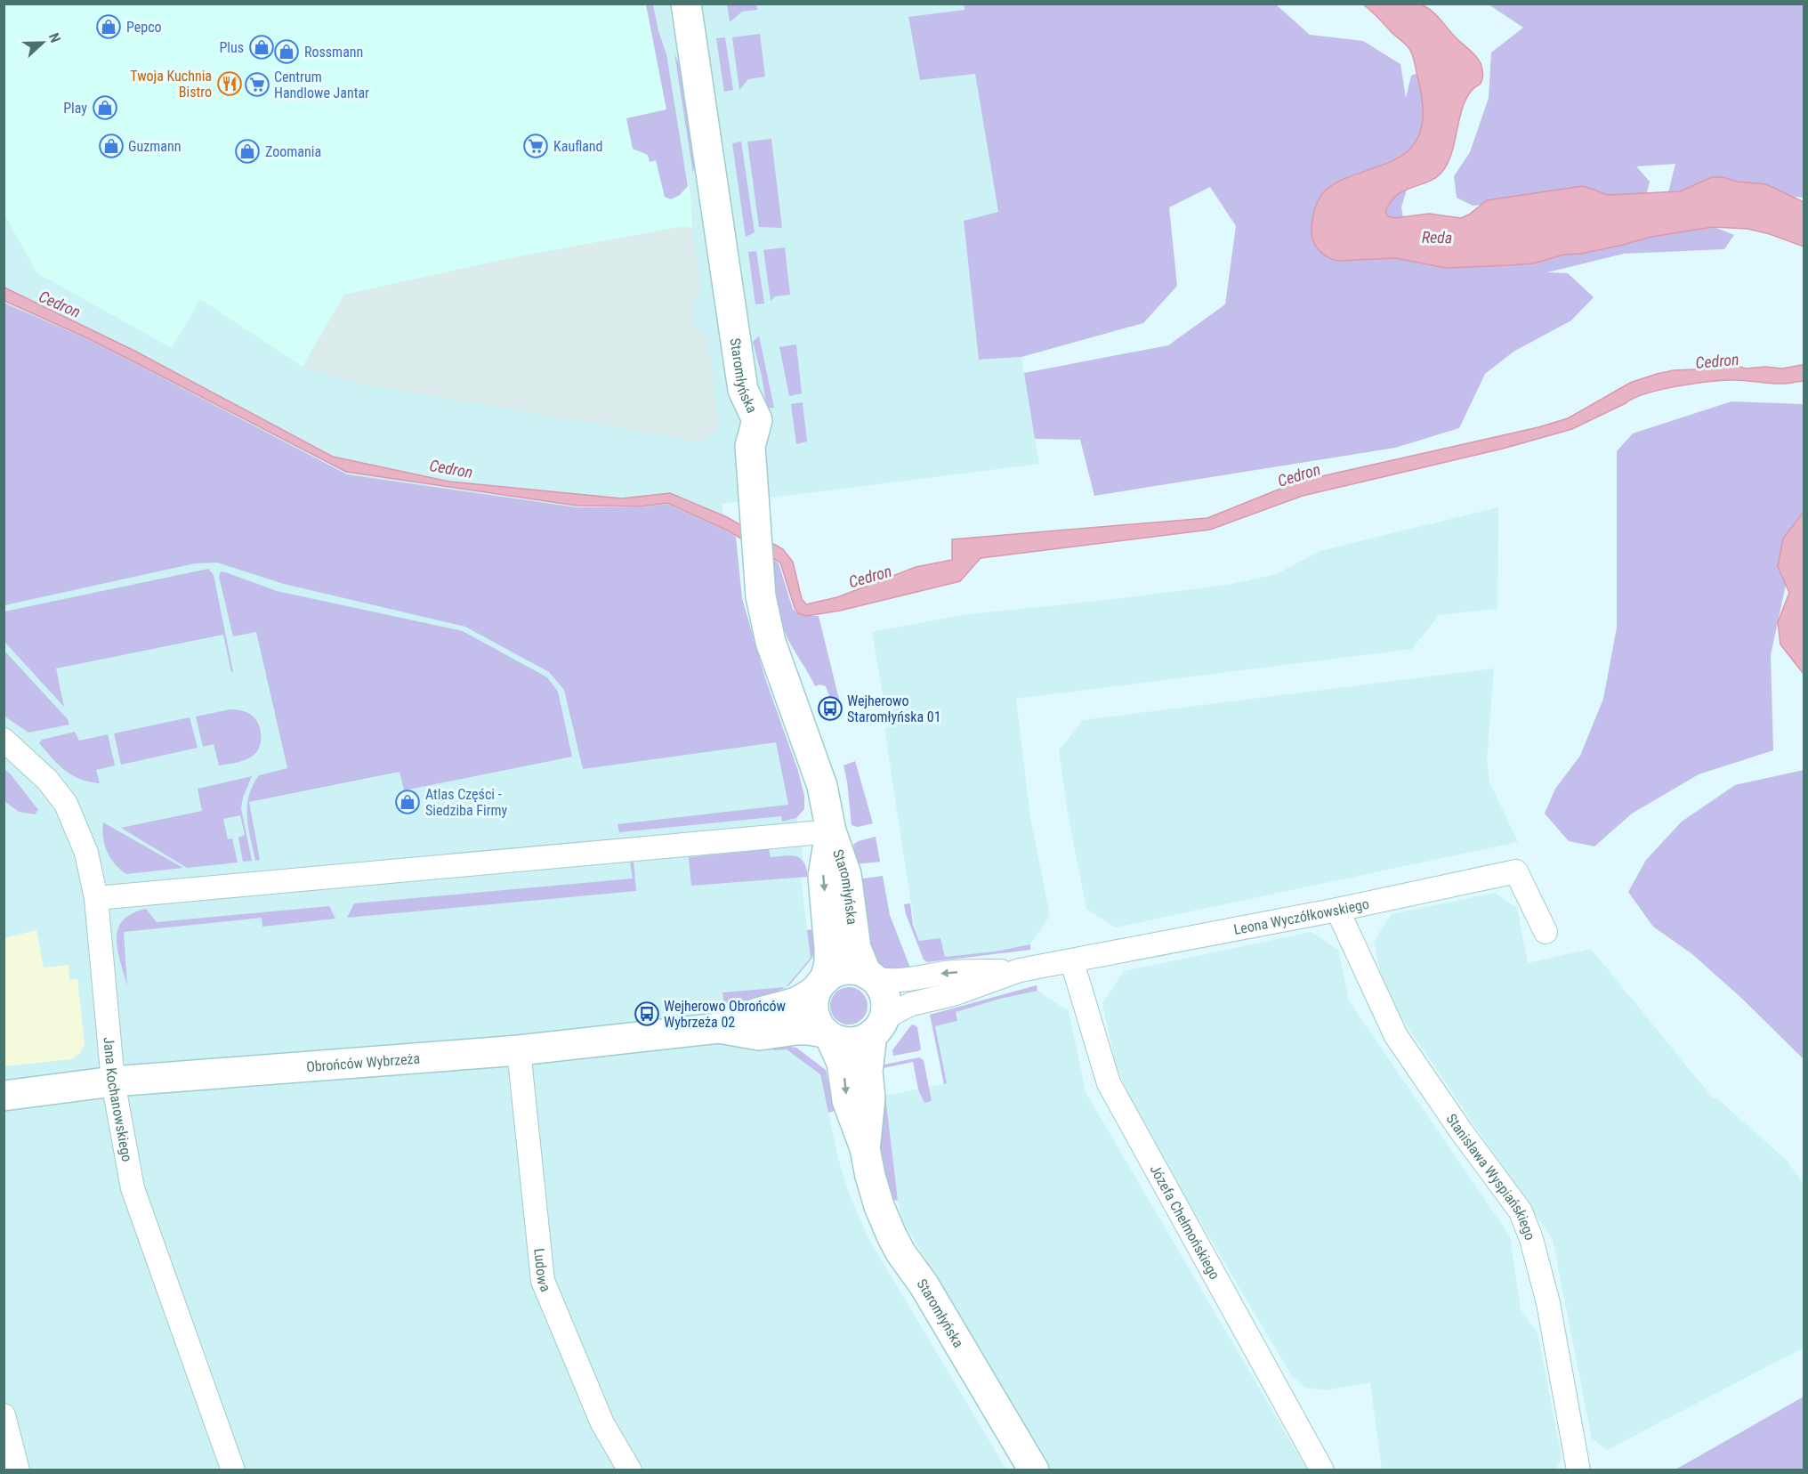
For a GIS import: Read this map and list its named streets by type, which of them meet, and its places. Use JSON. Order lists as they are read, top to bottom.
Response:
{
  "streets": {
    "main road": ["Staromłyńska", "Obrońców Wybrzeża"],
    "street": [
      "Leona Wyczółkowskiego",
      "Jana Kochanowskiego",
      "Stanisława Wyspiańskiego",
      "Józefa Chełmońskiego",
      "Ludowa"
    ]
  },
  "crossings": [
    ["Staromłyńska", "Leona Wyczółkowskiego"],
    ["Staromłyńska", "Obrońców Wybrzeża"],
    ["Leona Wyczółkowskiego", "Obrońców Wybrzeża"],
    ["Leona Wyczółkowskiego", "Stanisława Wyspiańskiego"],
    ["Leona Wyczółkowskiego", "Józefa Chełmońskiego"],
    ["Obrońców Wybrzeża", "Jana Kochanowskiego"],
    ["Obrońców Wybrzeża", "Ludowa"]
  ],
  "water": ["Reda", "Cedron"],
  "places": {
    "shop": [
      "Pepco",
      "Plus",
      "Rossmann",
      "Play",
      "Guzmann",
      "Zoomania",
      "Atlas Części - Siedziba Firmy"
    ],
    "restaurant": ["Twoja Kuchnia Bistro"],
    "supermarket": ["Centrum Handlowe Jantar", "Kaufland"],
    "bus stop": ["Wejherowo Staromłyńska 01", "Wejherowo Obrońców Wybrzeża 02"]
  },
  "north": "right"
}
